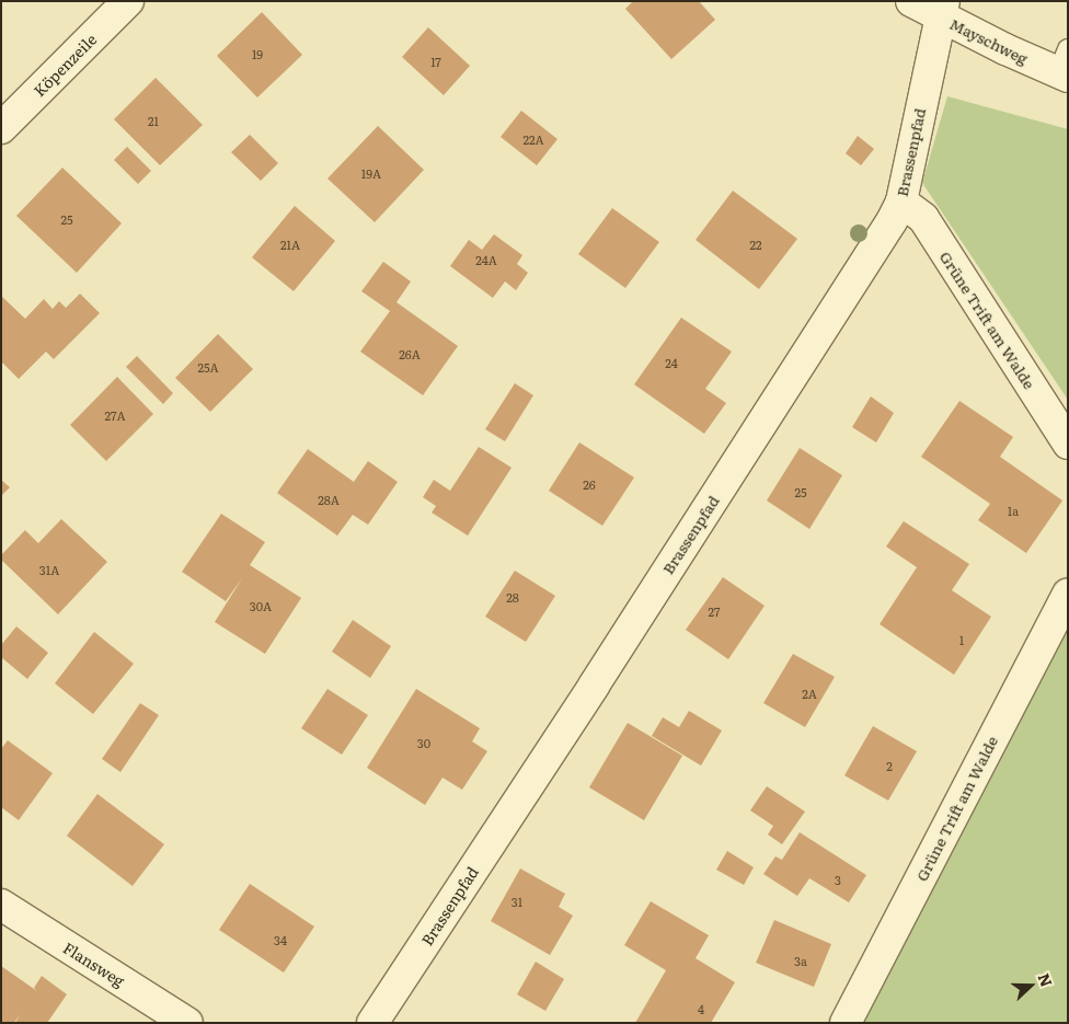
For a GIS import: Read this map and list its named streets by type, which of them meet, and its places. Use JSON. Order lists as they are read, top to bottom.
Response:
{
  "streets": {
    "street": [
      "Mayschweg",
      "Köpenzeile",
      "Brassenpfad",
      "Grüne Trift am Walde",
      "Flansweg"
    ]
  },
  "crossings": [
    ["Mayschweg", "Brassenpfad"],
    ["Brassenpfad", "Grüne Trift am Walde"]
  ],
  "house_numbers": [
    "19",
    "17",
    "21",
    "22A",
    "19A",
    "25",
    "21A",
    "22",
    "24A",
    "26A",
    "24",
    "25A",
    "27A",
    "26",
    "25",
    "28A",
    "1a",
    "31A",
    "28",
    "30A",
    "27",
    "1",
    "2A",
    "30",
    "2",
    "3",
    "31",
    "34",
    "3a",
    "4"
  ],
  "north": "right"
}
